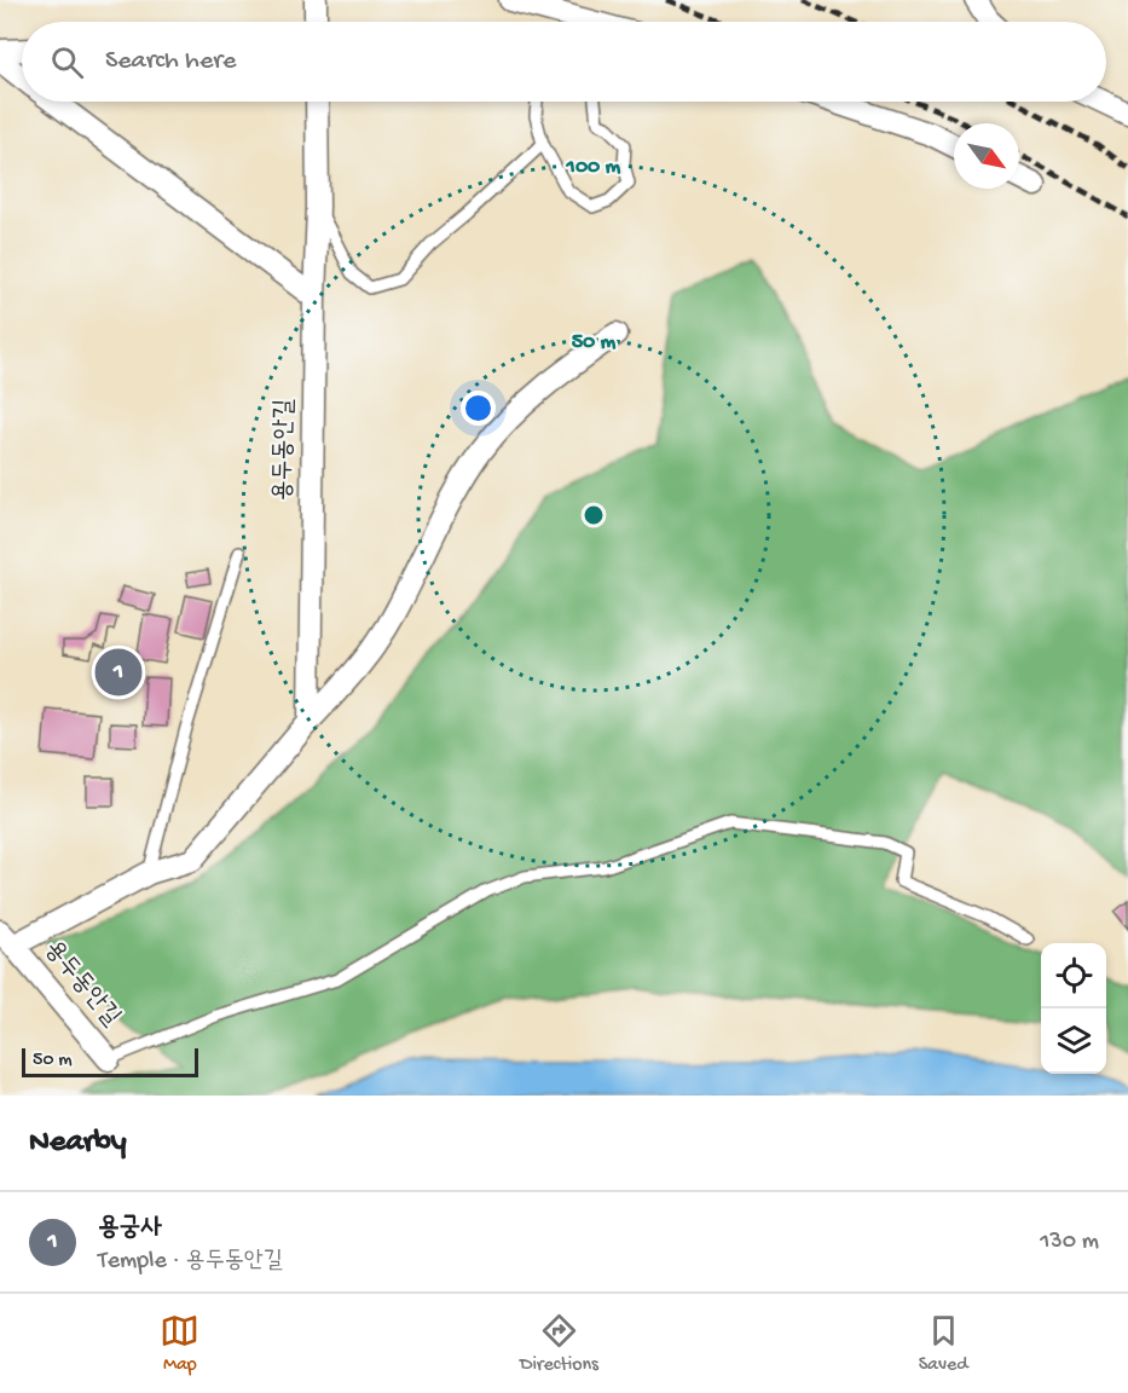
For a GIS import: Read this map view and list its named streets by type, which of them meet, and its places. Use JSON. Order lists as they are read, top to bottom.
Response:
{
  "streets": {
    "street": ["용두동안길"]
  },
  "scale_bar": "50 m",
  "north": "bottom right",
  "page": {
    "search": "Search here",
    "pins": "1",
    "scale": "50 m",
    "heading": "Nearby",
    "list": [
      {
        "mark": "1",
        "name": "용궁사",
        "note": "Temple · 용두동안길",
        "value": "130 m"
      }
    ],
    "nav": ["Map", "Directions", "Saved"]
  },
  "rings": ["100 m", "50 m"]
}
